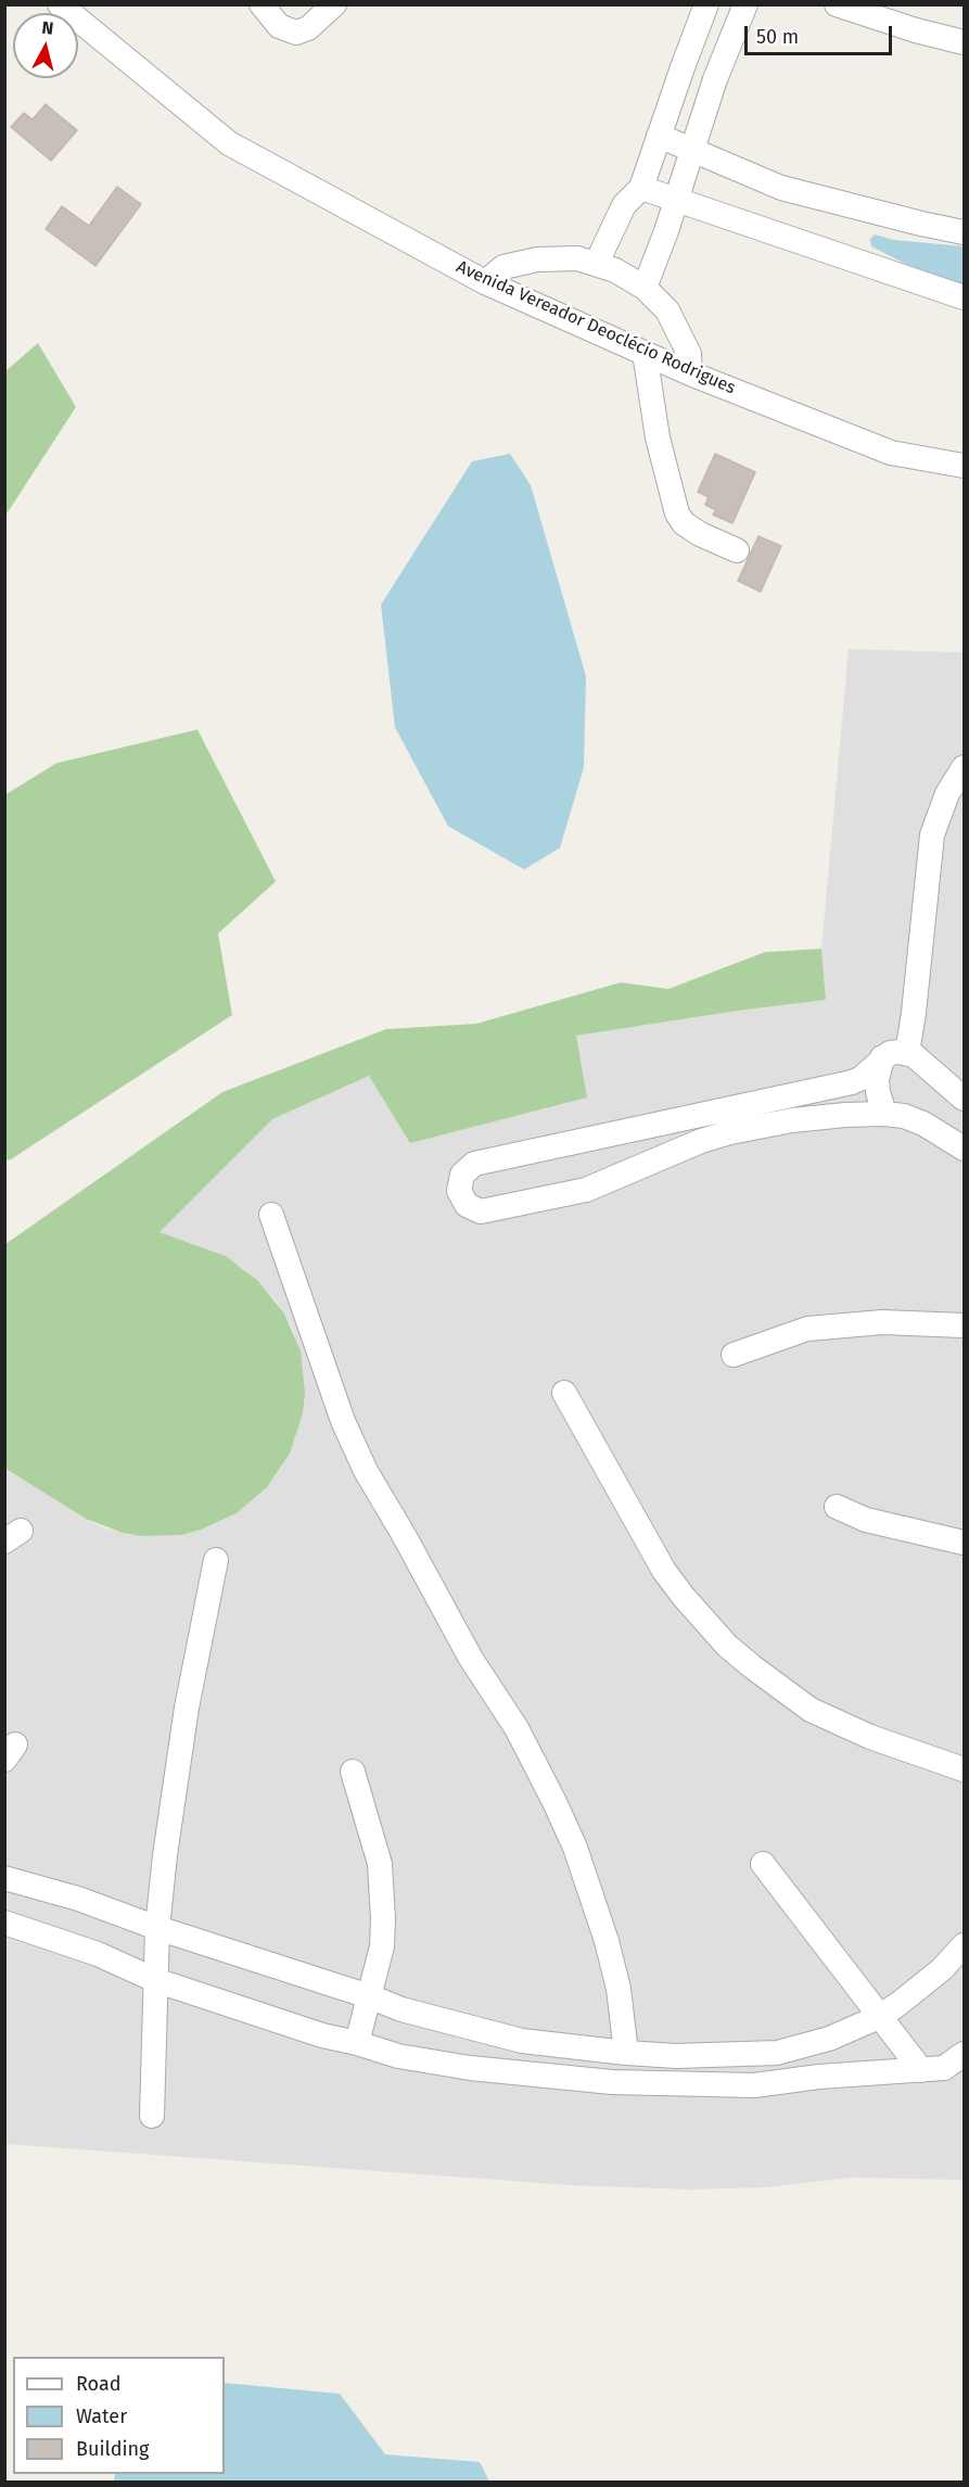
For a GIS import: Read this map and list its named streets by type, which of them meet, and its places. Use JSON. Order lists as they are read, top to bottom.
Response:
{
  "streets": {
    "street": ["Avenida Vereador Deoclécio Rodrigues"]
  },
  "legend": ["Road", "Water", "Building"],
  "scale_bar": "50 m",
  "north": "top"
}
